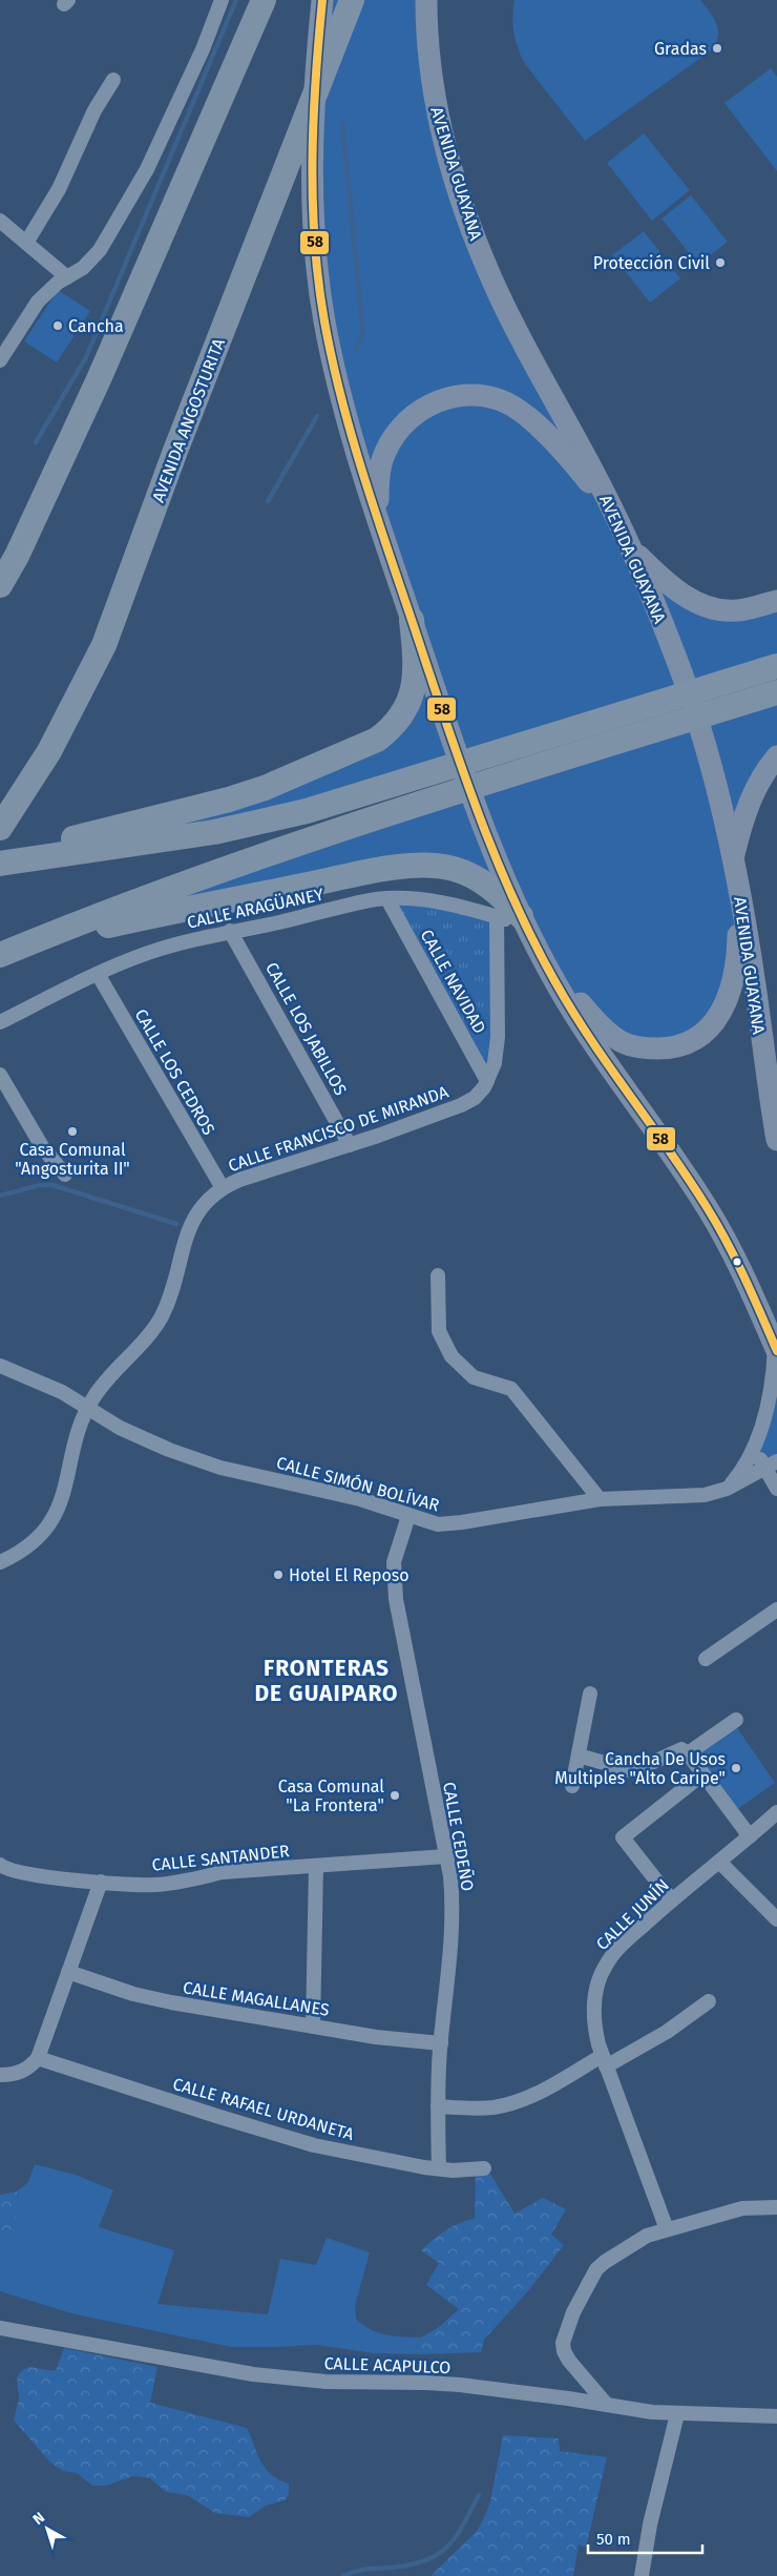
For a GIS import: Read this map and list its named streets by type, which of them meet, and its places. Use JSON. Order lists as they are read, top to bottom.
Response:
{
  "streets": {
    "highway": ["AVENIDA ANGOSTURITA"],
    "main road": ["AVENIDA GUAYANA"],
    "street": [
      "CALLE ARAGÜANEY",
      "CALLE NAVIDAD",
      "CALLE LOS JABILLOS",
      "CALLE LOS CEDROS",
      "CALLE FRANCISCO DE MIRANDA",
      "CALLE SIMÓN BOLÍVAR",
      "CALLE CEDEÑO",
      "CALLE SANTANDER",
      "CALLE JUNÍN",
      "CALLE MAGALLANES",
      "CALLE RAFAEL URDANETA",
      "CALLE ACAPULCO"
    ]
  },
  "crossings": [
    ["CALLE ARAGÜANEY", "CALLE NAVIDAD"],
    ["CALLE ARAGÜANEY", "CALLE LOS JABILLOS"],
    ["CALLE ARAGÜANEY", "CALLE LOS CEDROS"],
    ["CALLE ARAGÜANEY", "CALLE FRANCISCO DE MIRANDA"],
    ["CALLE NAVIDAD", "CALLE FRANCISCO DE MIRANDA"],
    ["CALLE LOS JABILLOS", "CALLE FRANCISCO DE MIRANDA"],
    ["CALLE LOS CEDROS", "CALLE FRANCISCO DE MIRANDA"],
    ["CALLE FRANCISCO DE MIRANDA", "CALLE SIMÓN BOLÍVAR"],
    ["CALLE SIMÓN BOLÍVAR", "CALLE CEDEÑO"],
    ["CALLE CEDEÑO", "CALLE SANTANDER"],
    ["CALLE CEDEÑO", "CALLE MAGALLANES"],
    ["CALLE CEDEÑO", "CALLE RAFAEL URDANETA"]
  ],
  "districts": ["FRONTERAS DE GUAIPARO"],
  "places": [
    "Gradas",
    "Protección Civil",
    "Cancha",
    "Casa Comunal \"Angosturita II\"",
    "Hotel El Reposo",
    "Cancha De Usos Multiples \"Alto Caripe\"",
    "Casa Comunal \"La Frontera\""
  ],
  "lines": ["transit line 58"],
  "scale_bar": "50 m",
  "north": "top left"
}
